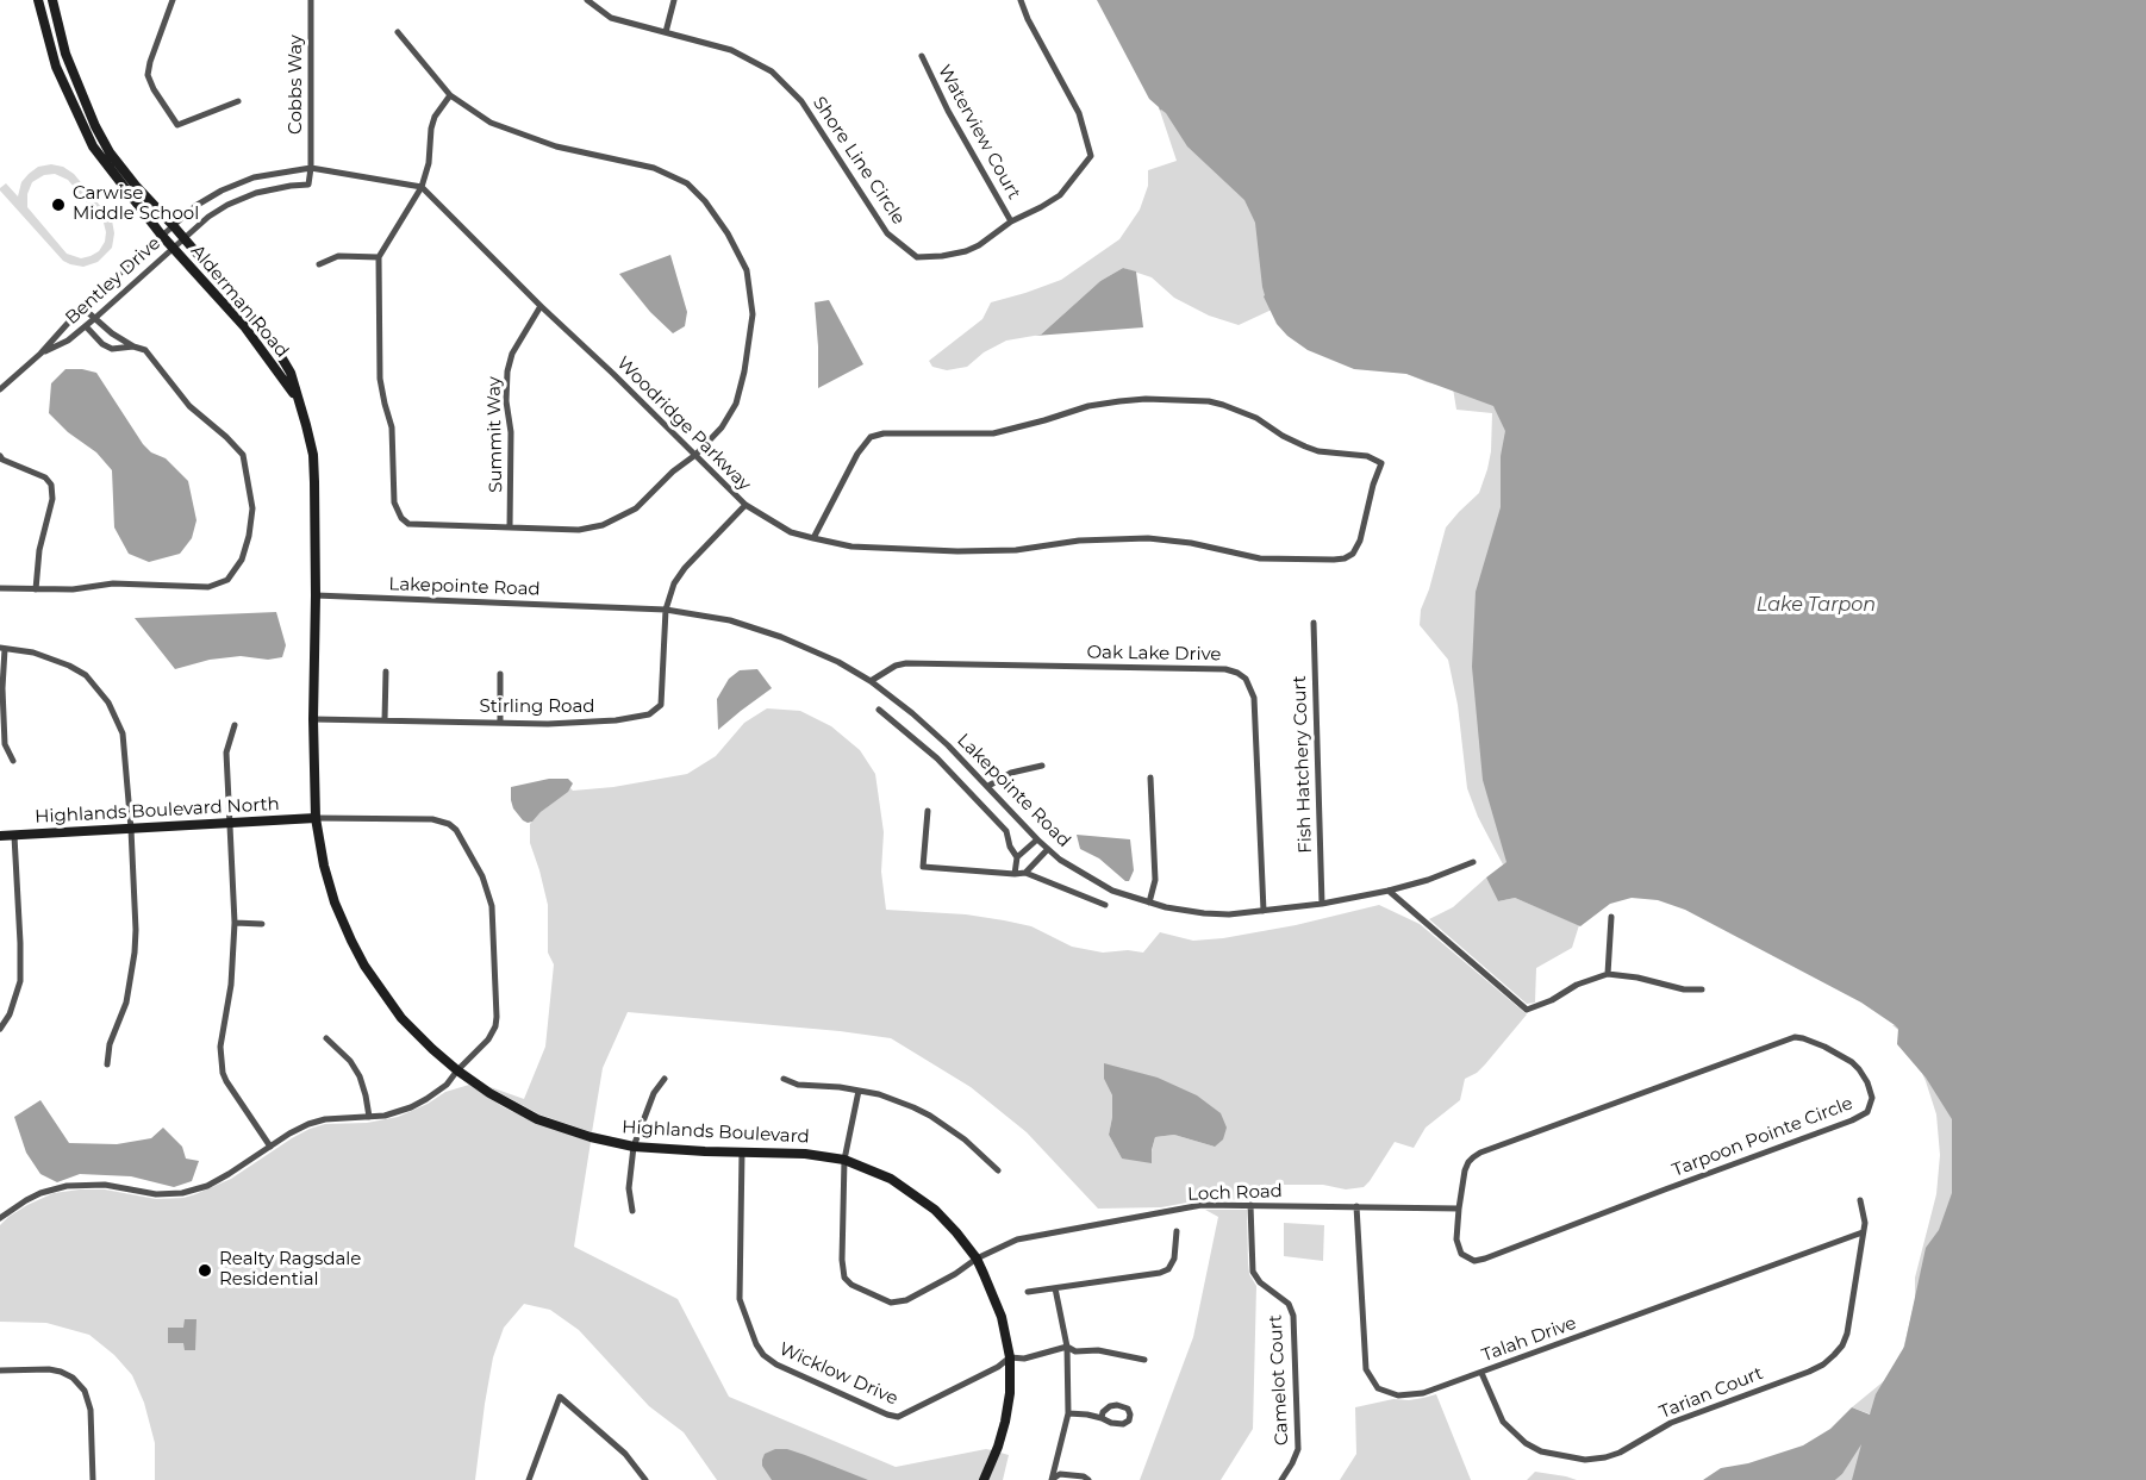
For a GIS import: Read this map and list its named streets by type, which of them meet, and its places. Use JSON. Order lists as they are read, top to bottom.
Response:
{
  "streets": {
    "street": [
      "Cobbs Way",
      "Waterview Court",
      "Shore Line Circle",
      "Bentley Drive",
      "Alderman Road",
      "Woodridge Parkway",
      "Summit Way",
      "Lakepointe Road",
      "Oak Lake Drive",
      "Stirling Road",
      "Fish Hatchery Court",
      "Highlands Boulevard North",
      "Highlands Boulevard",
      "Tarpoon Pointe Circle",
      "Loch Road",
      "Talah Drive",
      "Wicklow Drive",
      "Camelot Court",
      "Tarian Court"
    ]
  },
  "crossings": [
    ["Cobbs Way", "Bentley Drive"],
    ["Waterview Court", "Shore Line Circle"],
    ["Bentley Drive", "Alderman Road"],
    ["Alderman Road", "Lakepointe Road"],
    ["Alderman Road", "Stirling Road"],
    ["Alderman Road", "Highlands Boulevard North"],
    ["Alderman Road", "Highlands Boulevard"],
    ["Woodridge Parkway", "Summit Way"],
    ["Woodridge Parkway", "Stirling Road"],
    ["Lakepointe Road", "Oak Lake Drive"],
    ["Lakepointe Road", "Stirling Road"],
    ["Lakepointe Road", "Fish Hatchery Court"],
    ["Highlands Boulevard North", "Highlands Boulevard"],
    ["Highlands Boulevard", "Loch Road"],
    ["Highlands Boulevard", "Wicklow Drive"],
    ["Tarpoon Pointe Circle", "Loch Road"],
    ["Loch Road", "Talah Drive"],
    ["Loch Road", "Camelot Court"],
    ["Talah Drive", "Tarian Court"]
  ],
  "water": ["Lake Tarpon"],
  "places": ["Carwise Middle School", "Realty Ragsdale Residential"]
}
